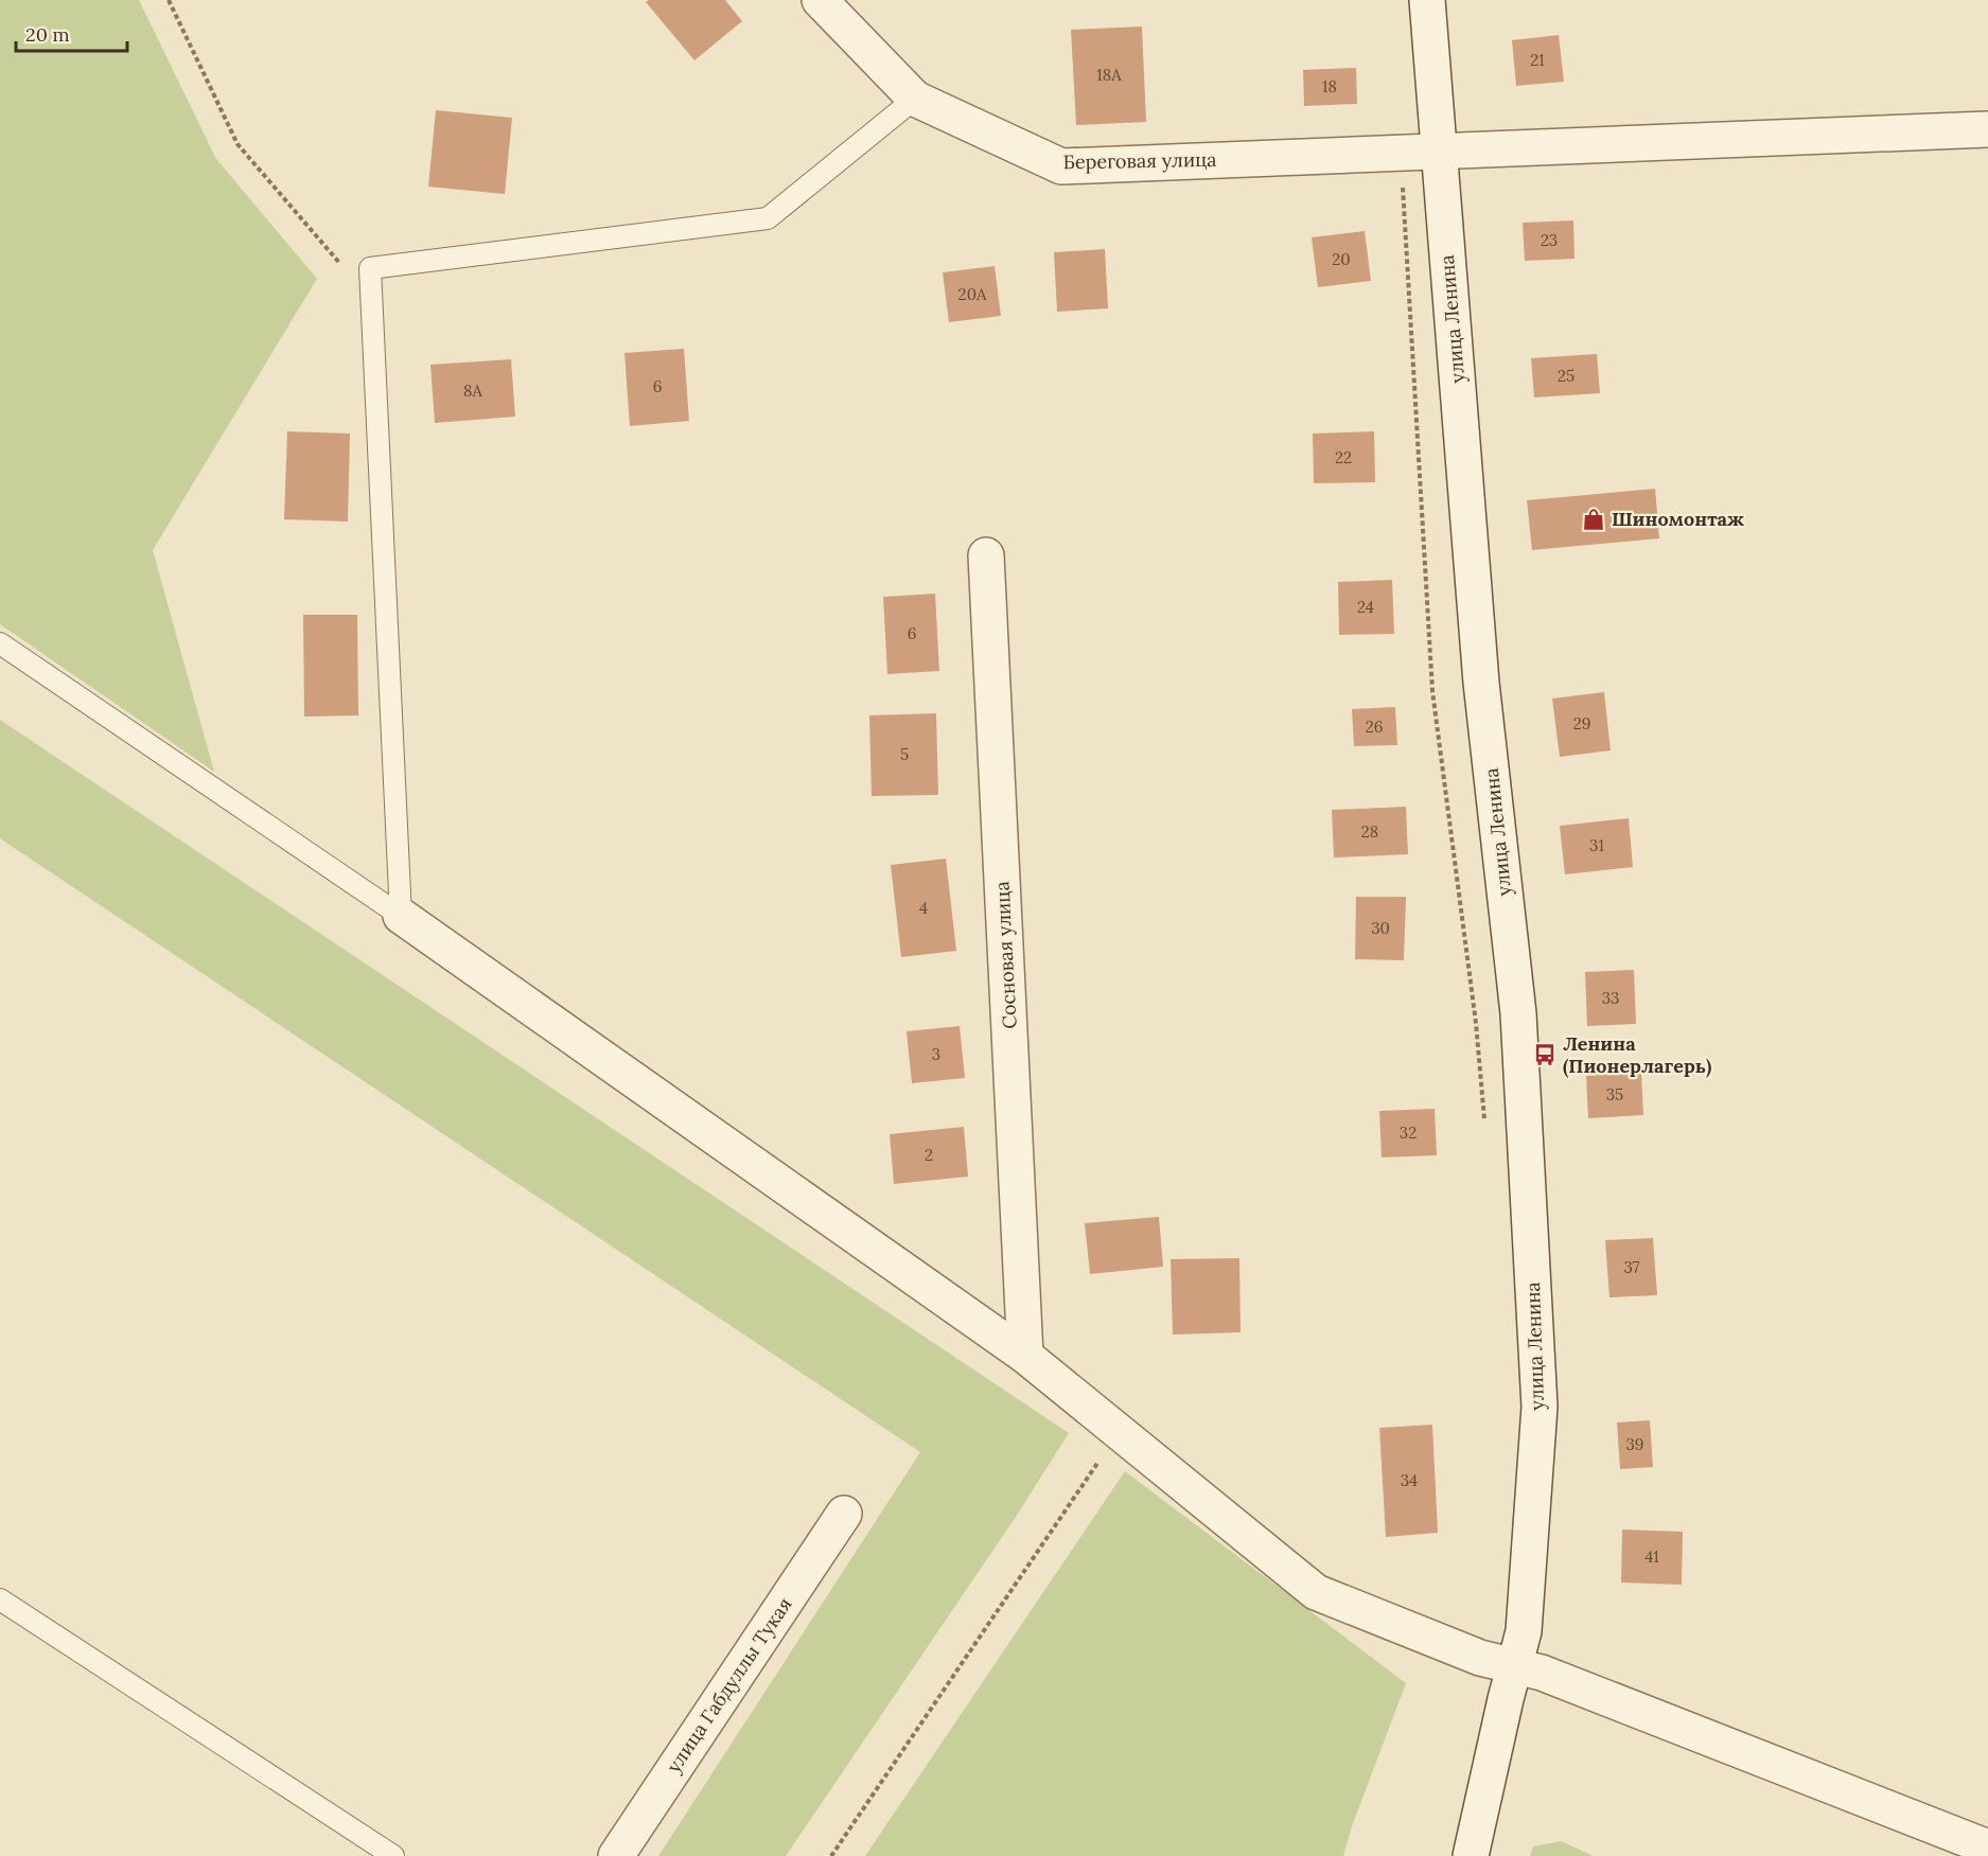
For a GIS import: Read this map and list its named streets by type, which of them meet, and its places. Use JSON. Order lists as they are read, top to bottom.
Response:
{
  "streets": {
    "street": [
      "Береговая улица",
      "улица Ленина",
      "Сосновая улица",
      "улица Габдуллы Тукая"
    ]
  },
  "crossings": [
    ["Береговая улица", "улица Ленина"]
  ],
  "places": {
    "shop": ["Шиномонтаж"],
    "bus stop": ["Ленина (Пионерлагерь)"]
  },
  "house_numbers": [
    "21",
    "18А",
    "18",
    "23",
    "20",
    "20А",
    "25",
    "6",
    "8А",
    "22",
    "24",
    "6",
    "29",
    "26",
    "5",
    "28",
    "31",
    "4",
    "30",
    "33",
    "3",
    "35",
    "32",
    "2",
    "37",
    "39",
    "34",
    "41"
  ],
  "scale_bar": "20 m"
}
